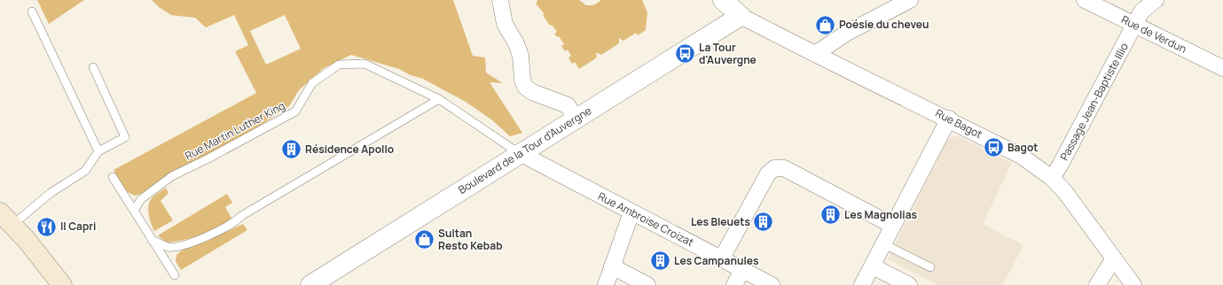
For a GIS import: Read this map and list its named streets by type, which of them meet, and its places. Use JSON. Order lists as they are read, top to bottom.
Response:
{
  "streets": {
    "street": [
      "Rue de Verdun",
      "Passage Jean-Baptiste Illio",
      "Rue Bagot",
      "Boulevard de la Tour d'Auvergne",
      "Rue Ambroise Croizat"
    ],
    "lane": ["Rue Martin Luther King"]
  },
  "crossings": [
    ["Rue de Verdun", "Passage Jean-Baptiste Illio"],
    ["Passage Jean-Baptiste Illio", "Rue Bagot"],
    ["Rue Bagot", "Boulevard de la Tour d'Auvergne"],
    ["Rue Martin Luther King", "Boulevard de la Tour d'Auvergne"],
    ["Rue Martin Luther King", "Rue Ambroise Croizat"],
    ["Boulevard de la Tour d'Auvergne", "Rue Ambroise Croizat"]
  ],
  "places": {
    "shop": ["Poésie du cheveu", "Sultan Resto Kebab"],
    "bus stop": ["La Tour d'Auvergne", "Bagot"],
    "building": [
      "Résidence Apollo",
      "Les Magnolias",
      "Les Bleuets",
      "Les Campanules"
    ],
    "restaurant": ["Il Capri"]
  }
}
